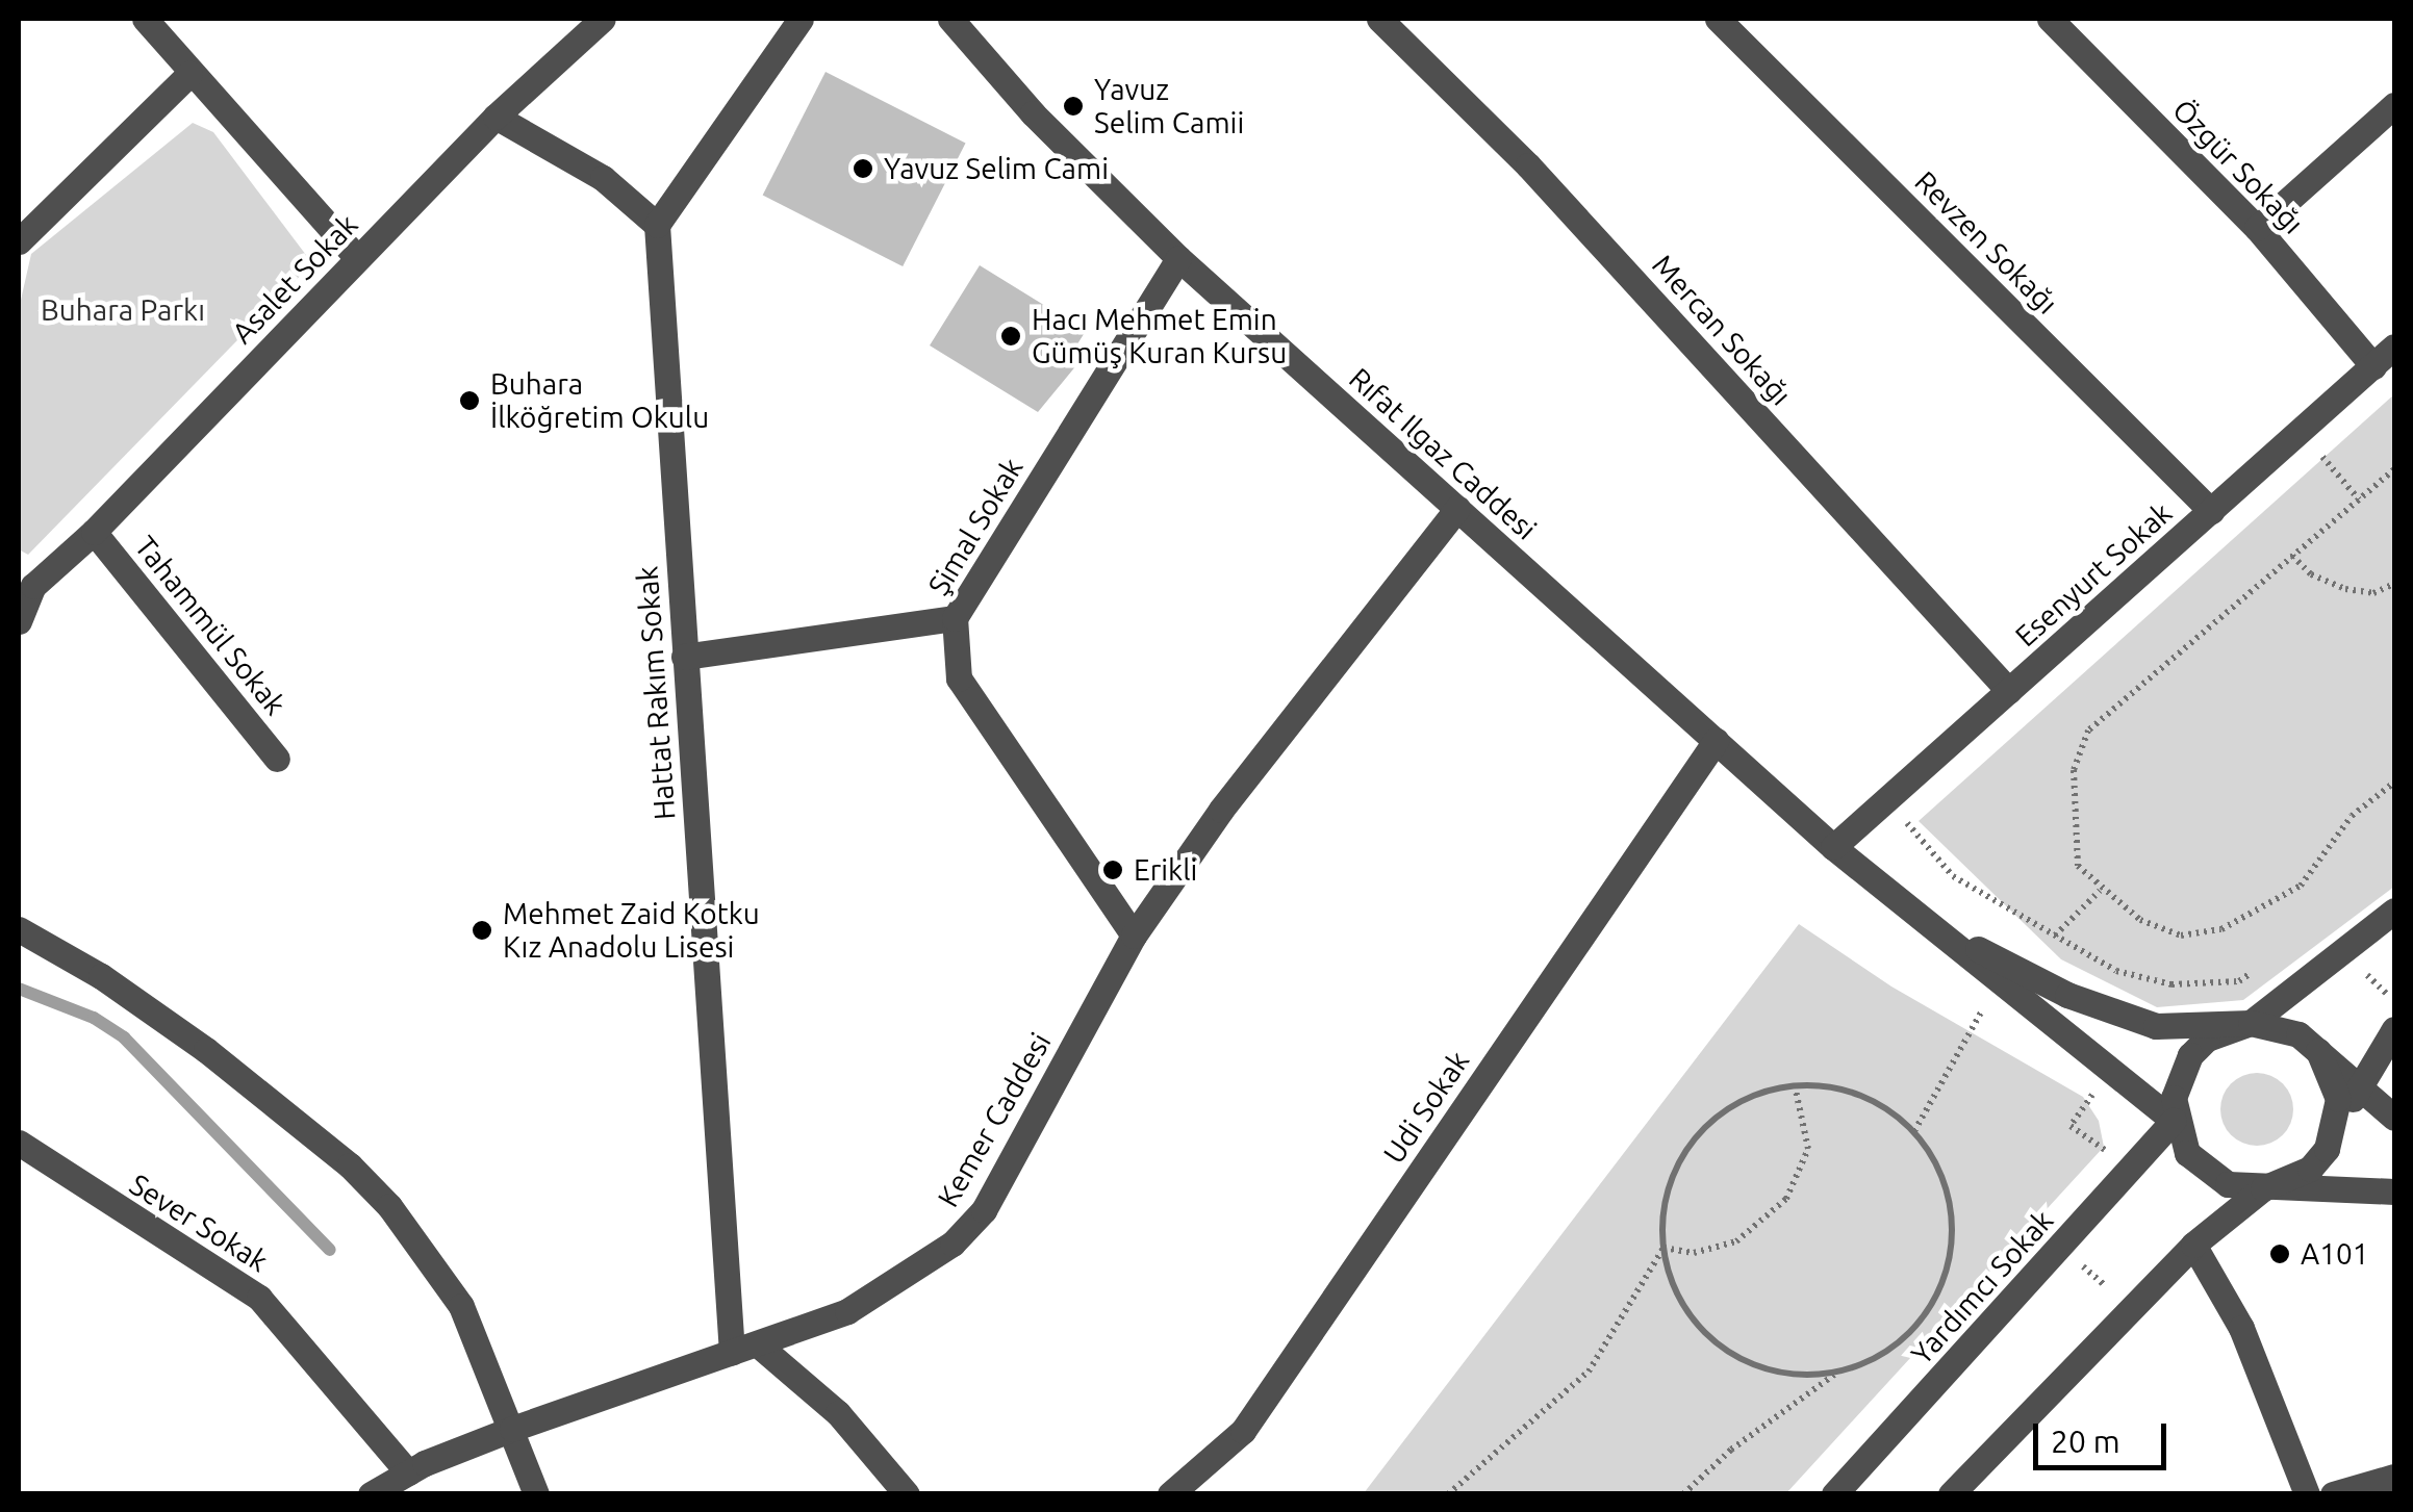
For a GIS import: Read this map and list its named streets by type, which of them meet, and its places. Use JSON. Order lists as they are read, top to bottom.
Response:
{
  "streets": {
    "street": [
      "Özgür Sokağı",
      "Revzen Sokağı",
      "Asalet Sokak",
      "Mercan Sokağı",
      "Rıfat Ilgaz Caddesi",
      "Şimal Sokak",
      "Esenyurt Sokak",
      "Tahammül Sokak",
      "Hattat Rakım Sokak",
      "Udi Sokak",
      "Kemer Caddesi",
      "Sever Sokak",
      "Yardımcı Sokak"
    ]
  },
  "crossings": [
    ["Özgür Sokağı", "Esenyurt Sokak"],
    ["Revzen Sokağı", "Esenyurt Sokak"],
    ["Asalet Sokak", "Tahammül Sokak"],
    ["Mercan Sokağı", "Esenyurt Sokak"],
    ["Rıfat Ilgaz Caddesi", "Şimal Sokak"],
    ["Rıfat Ilgaz Caddesi", "Esenyurt Sokak"],
    ["Rıfat Ilgaz Caddesi", "Udi Sokak"],
    ["Rıfat Ilgaz Caddesi", "Kemer Caddesi"],
    ["Rıfat Ilgaz Caddesi", "Yardımcı Sokak"],
    ["Şimal Sokak", "Kemer Caddesi"],
    ["Hattat Rakım Sokak", "Kemer Caddesi"],
    ["Kemer Caddesi", "Sever Sokak"]
  ],
  "parks": ["Buhara Parkı"],
  "places": [
    "Yavuz Selim Camii",
    "Yavuz Selim Cami",
    "Hacı Mehmet Emin Gümüş Kuran Kursu",
    "Buhara İlköğretim Okulu",
    "Erikli",
    "Mehmet Zaid Kotku Kız Anadolu Lisesi",
    "A101"
  ],
  "scale_bar": "20 m"
}
